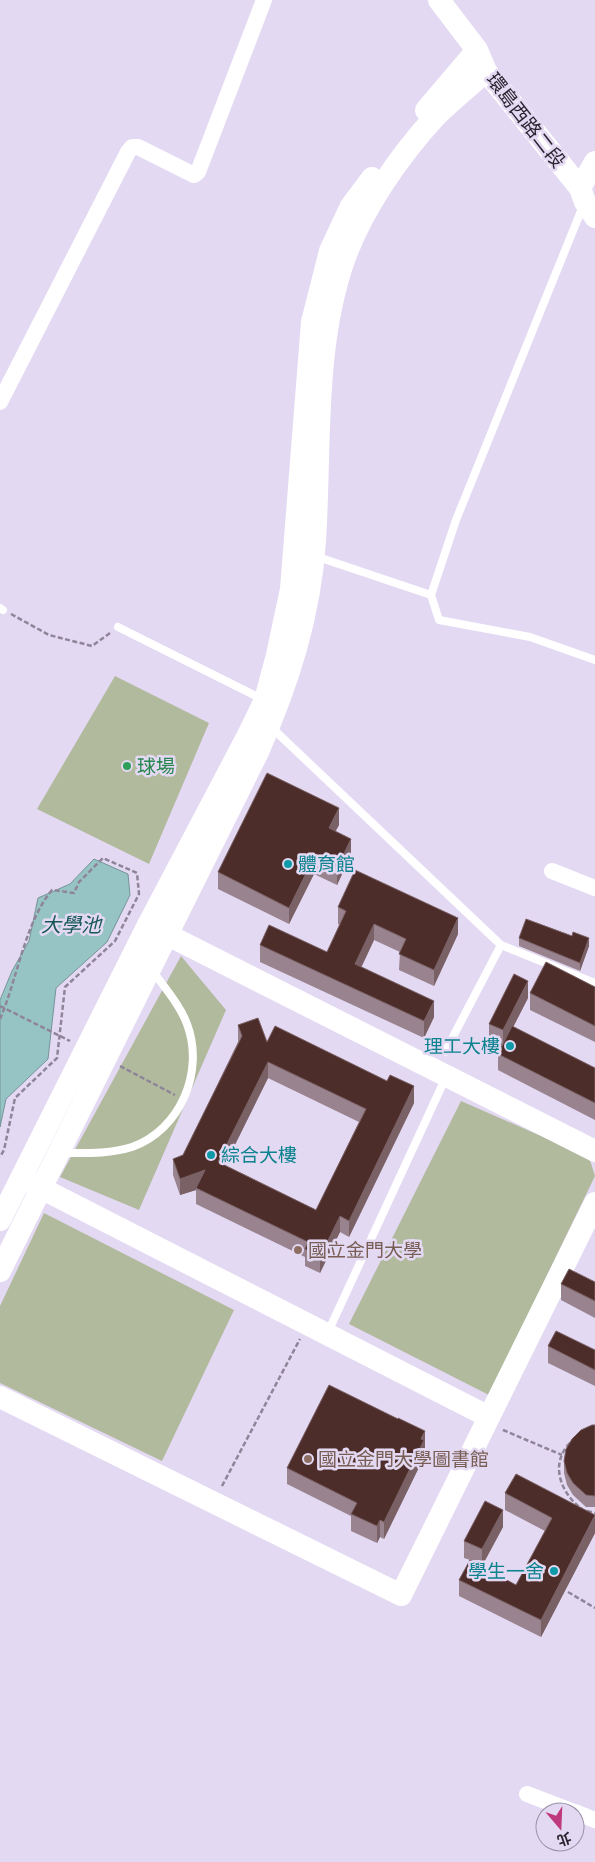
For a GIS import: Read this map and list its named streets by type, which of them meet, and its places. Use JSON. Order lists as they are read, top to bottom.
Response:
{
  "streets": {
    "street": ["環島西路二段"]
  },
  "water": ["大學池"],
  "places": [
    "球場",
    "體育館",
    "理工大樓",
    "綜合大樓",
    "國立金門大學",
    "國立金門大學圖書館",
    "學生一舍"
  ],
  "north": "bottom"
}
